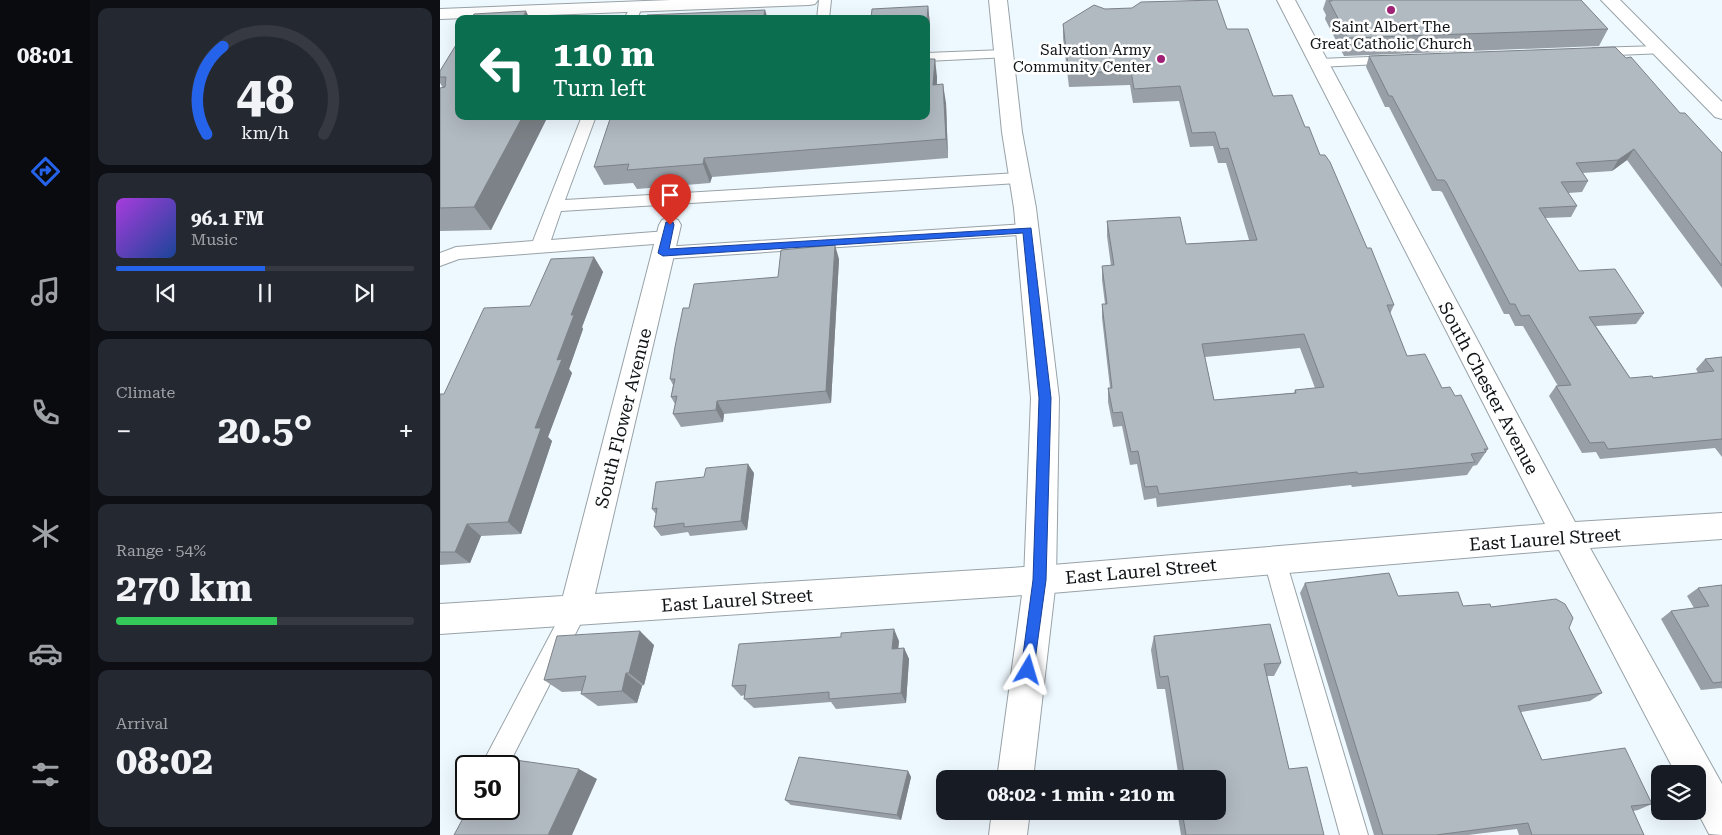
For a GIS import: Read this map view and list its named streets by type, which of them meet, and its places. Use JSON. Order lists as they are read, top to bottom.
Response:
{
  "streets": {
    "street": ["South Chester Avenue", "South Flower Avenue", "East Laurel Street"]
  },
  "crossings": [
    ["South Chester Avenue", "East Laurel Street"],
    ["South Flower Avenue", "East Laurel Street"]
  ],
  "places": ["Saint Albert The Great Catholic Church", "Salvation Army Community Center"],
  "page": {
    "tabs": "08:01",
    "turn": ["110 m", "Turn left"],
    "song": ["96.1 FM", "Music"],
    "tile": [
      "Climate",
      ["Range · 54%", "270 km"],
      ["Arrival", "08:02"]
    ],
    "heat": ["−", "20.5°", "+"],
    "limit": "50",
    "trip": "08:02 · 1 min · 210 m",
    "gauge": ["48", "km/h"]
  }
}
